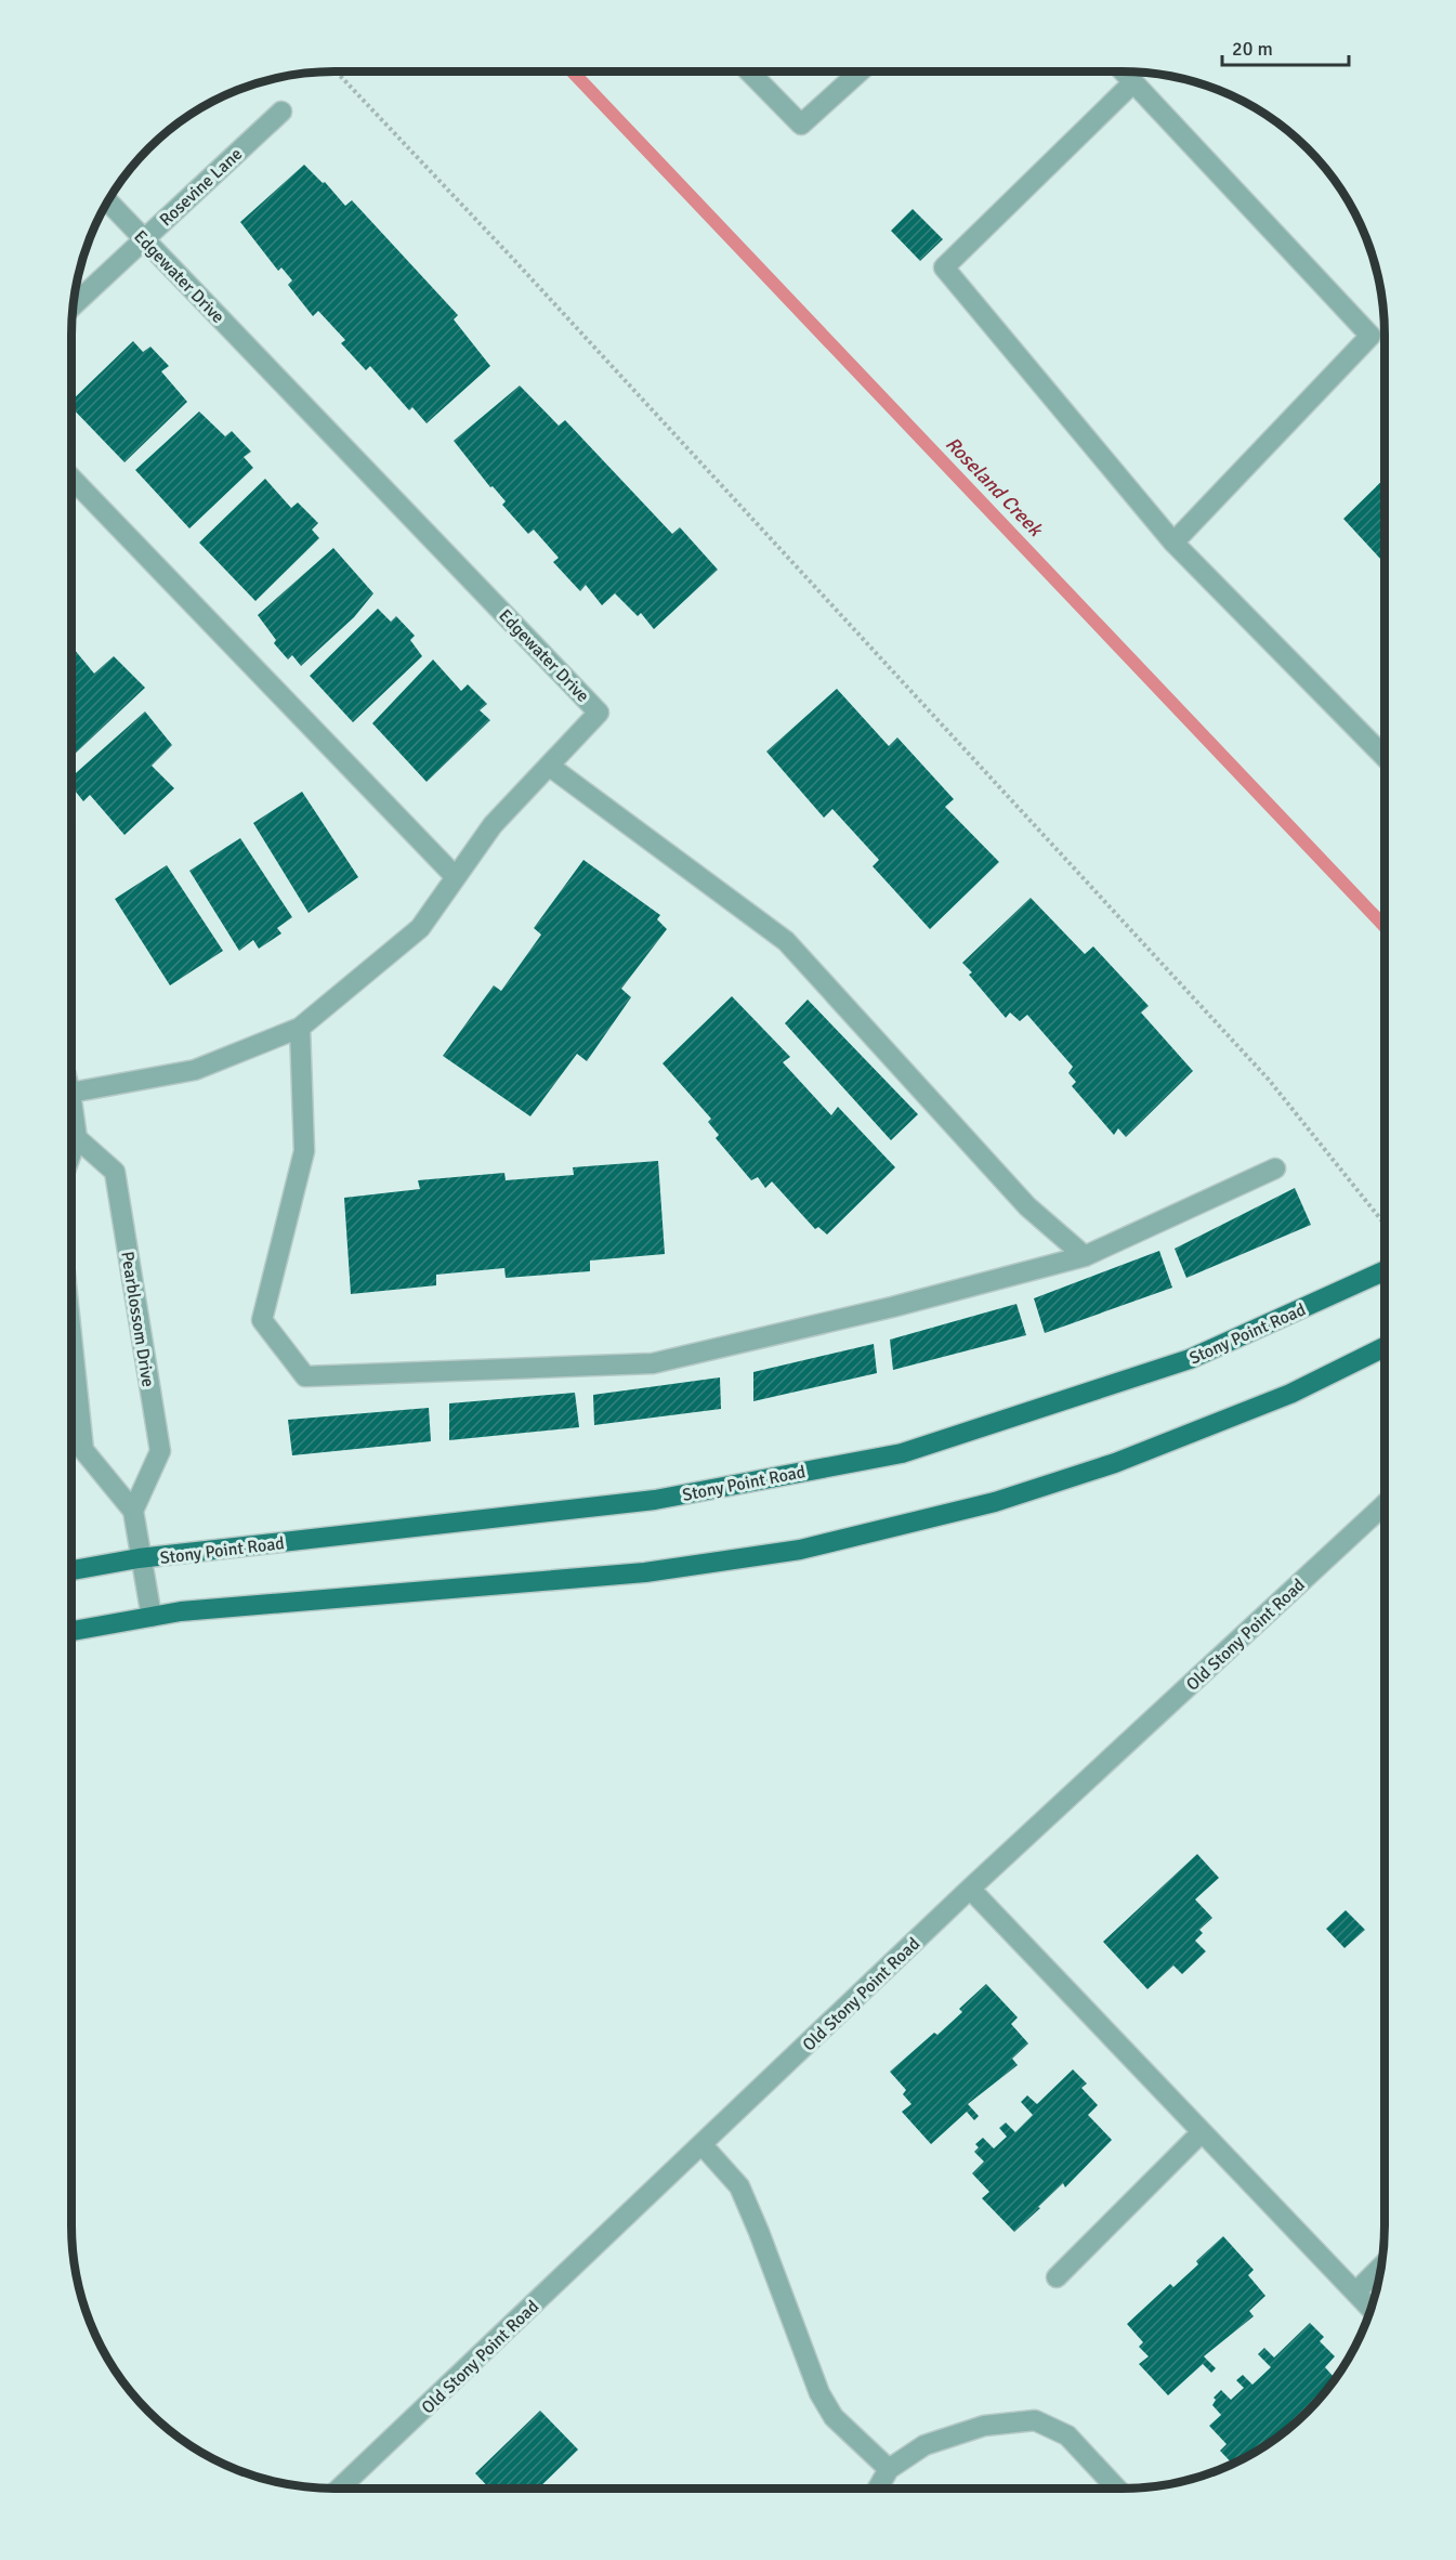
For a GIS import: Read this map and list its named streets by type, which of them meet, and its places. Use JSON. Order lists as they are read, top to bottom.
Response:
{
  "streets": {
    "main road": ["Stony Point Road"],
    "street": [
      "Rosevine Lane",
      "Edgewater Drive",
      "Pearblossom Drive",
      "Old Stony Point Road"
    ]
  },
  "crossings": [
    ["Rosevine Lane", "Edgewater Drive"]
  ],
  "water": ["Roseland Creek"],
  "scale_bar": "20 m"
}
